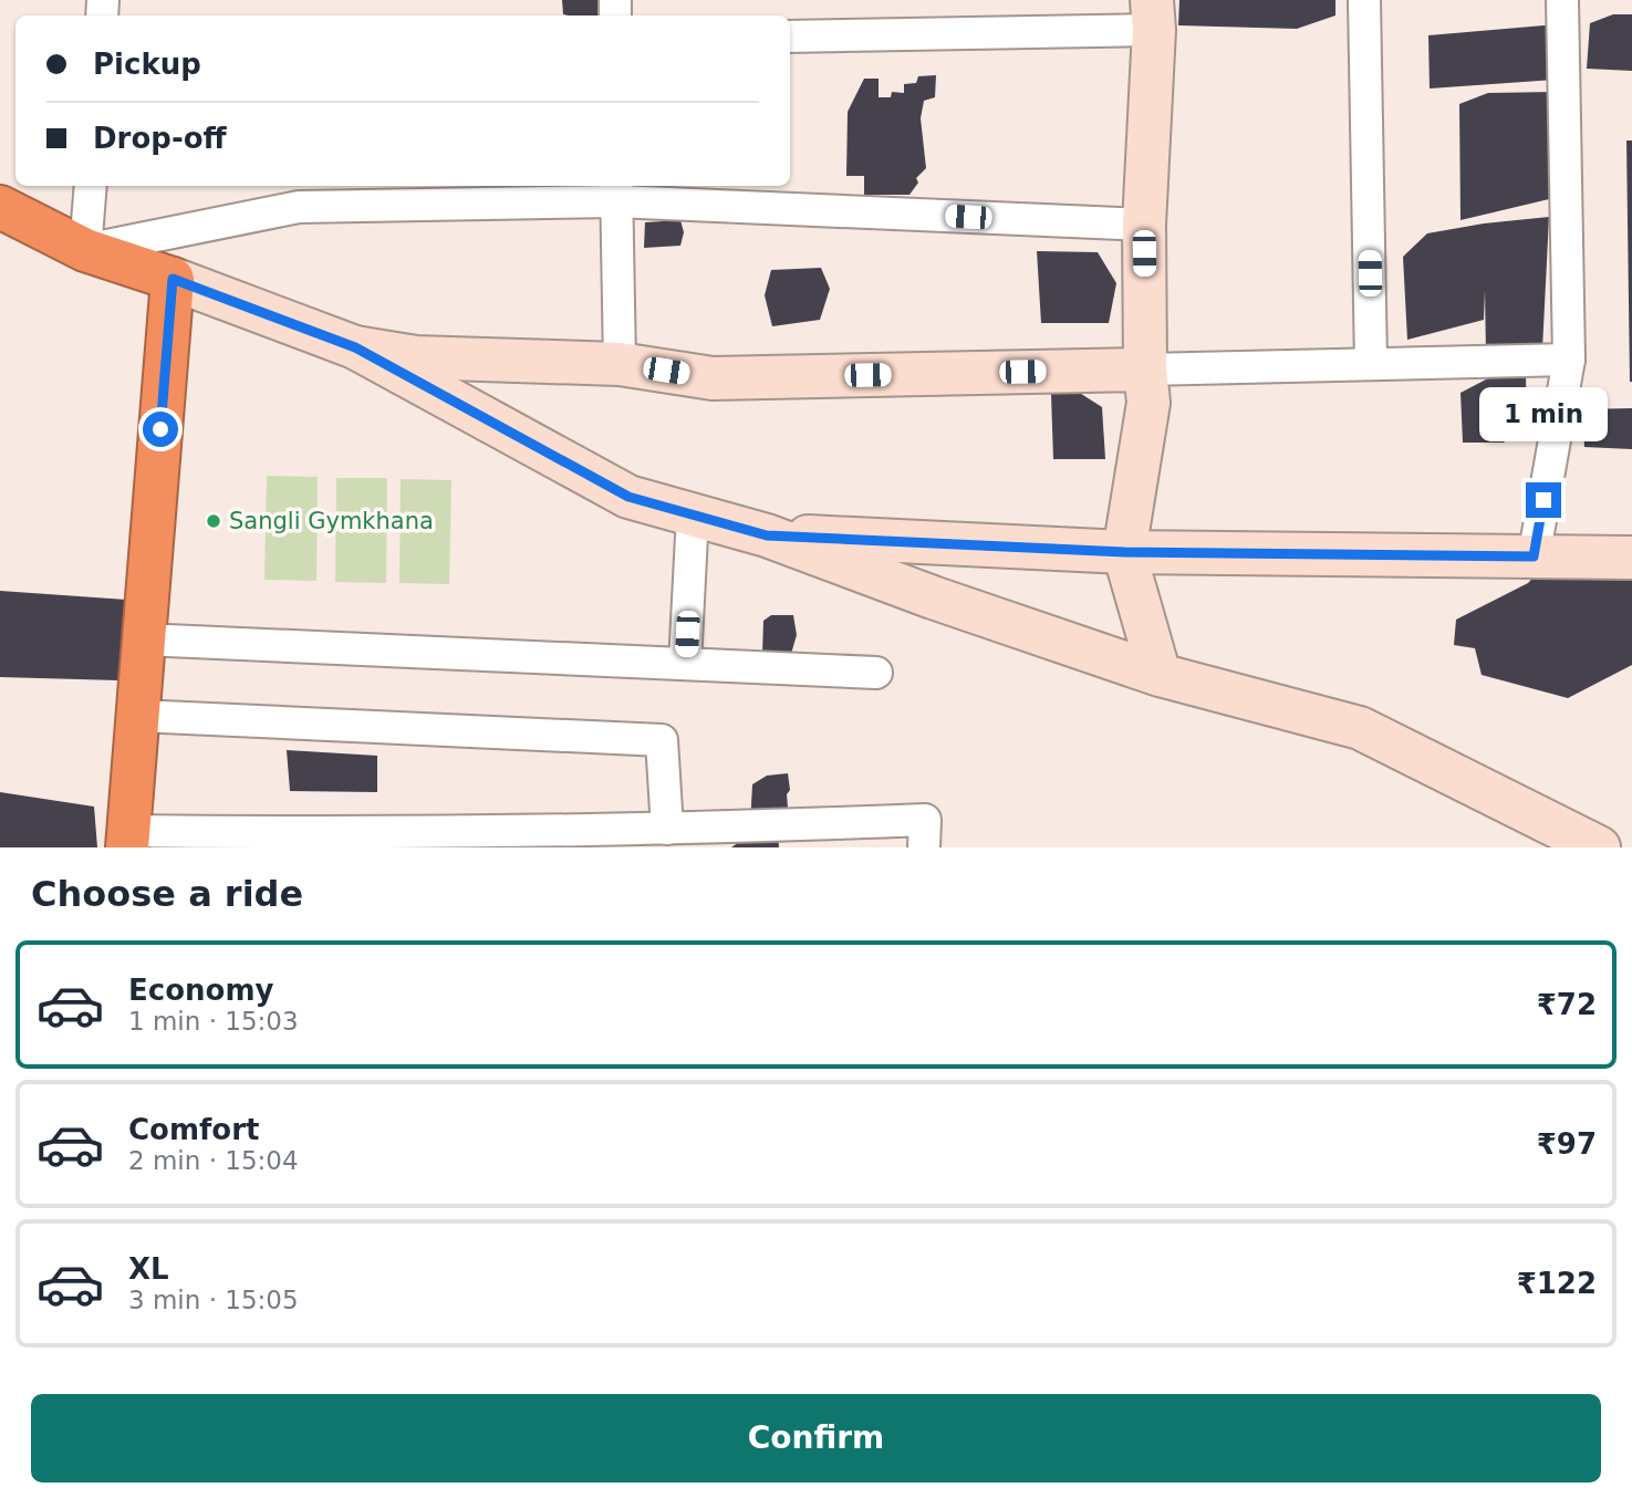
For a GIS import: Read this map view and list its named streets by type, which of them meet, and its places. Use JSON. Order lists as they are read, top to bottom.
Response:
{
  "places": ["Sangli Gymkhana"],
  "page": {
    "banner": ["Pickup", "Drop-off"],
    "bubble": "1 min",
    "heading": "Choose a ride",
    "list": [
      {
        "name": "Economy",
        "note": "1 min · 15:03",
        "value": "₹72"
      },
      {
        "name": "Comfort",
        "note": "2 min · 15:04",
        "value": "₹97"
      },
      {
        "name": "XL",
        "note": "3 min · 15:05",
        "value": "₹122"
      }
    ],
    "buttons": "Confirm"
  }
}
